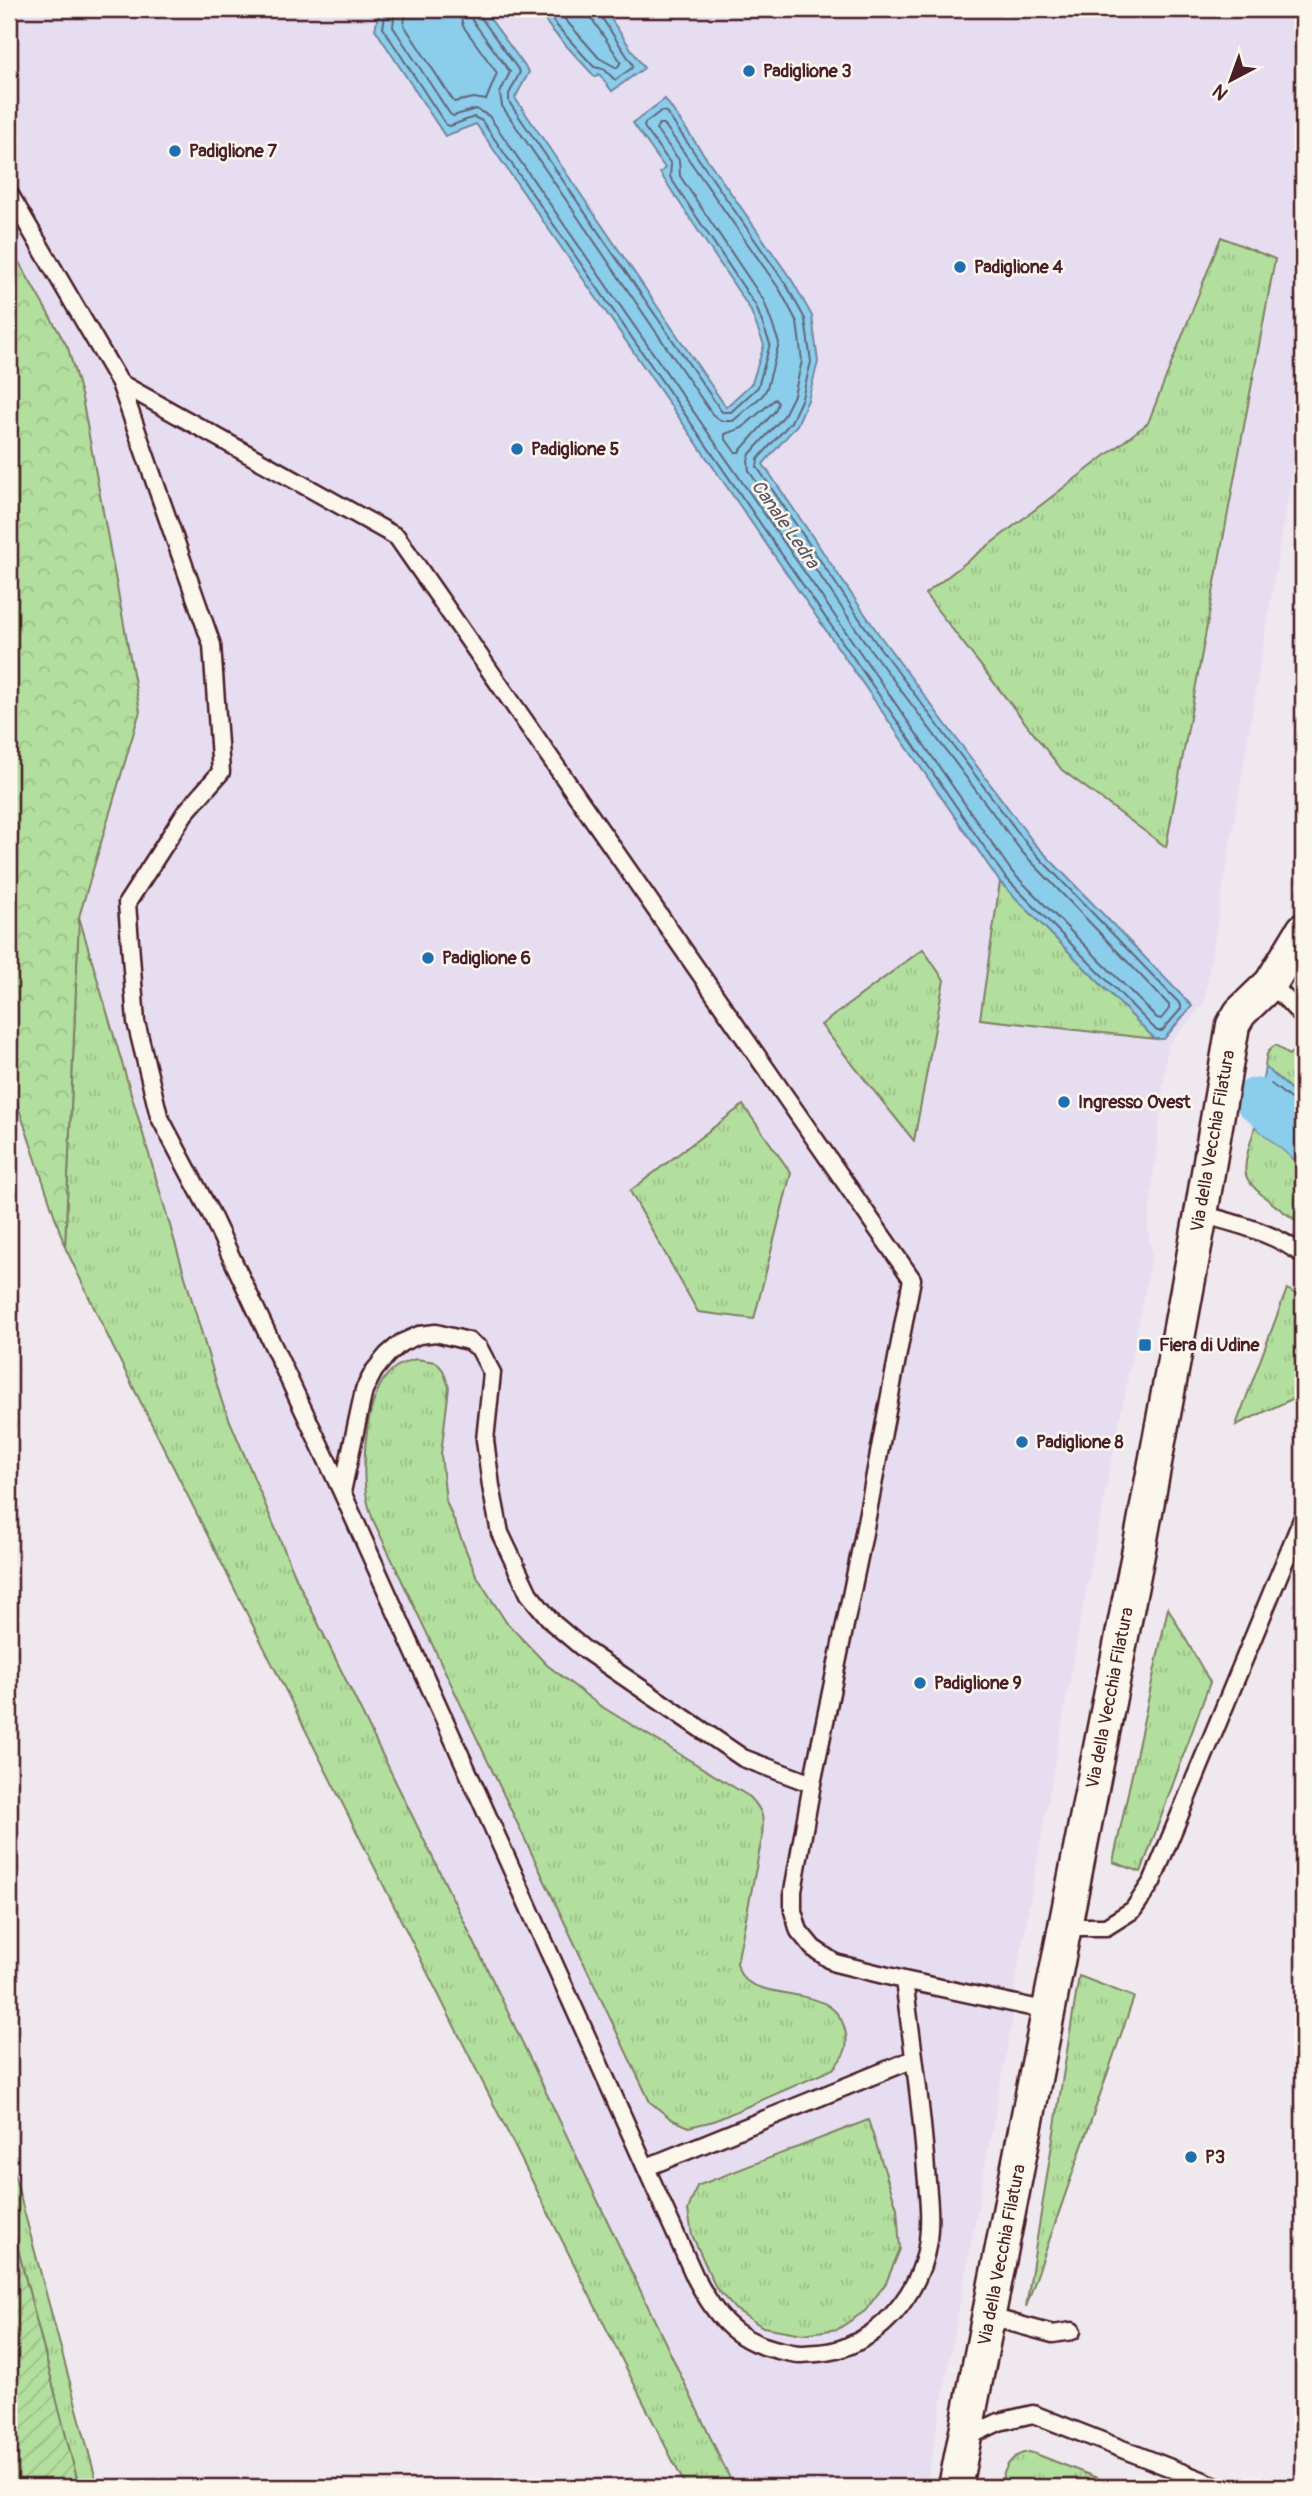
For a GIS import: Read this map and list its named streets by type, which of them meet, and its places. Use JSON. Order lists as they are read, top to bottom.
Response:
{
  "streets": {
    "street": ["Via della Vecchia Filatura"]
  },
  "water": ["Canale Ledra"],
  "places": {
    "other": [
      "Padiglione 3",
      "Padiglione 7",
      "Padiglione 4",
      "Padiglione 5",
      "Padiglione 6",
      "Ingresso Ovest",
      "Padiglione 8",
      "Padiglione 9",
      "P3"
    ],
    "transit": ["Fiera di Udine"]
  },
  "north": "bottom left"
}
